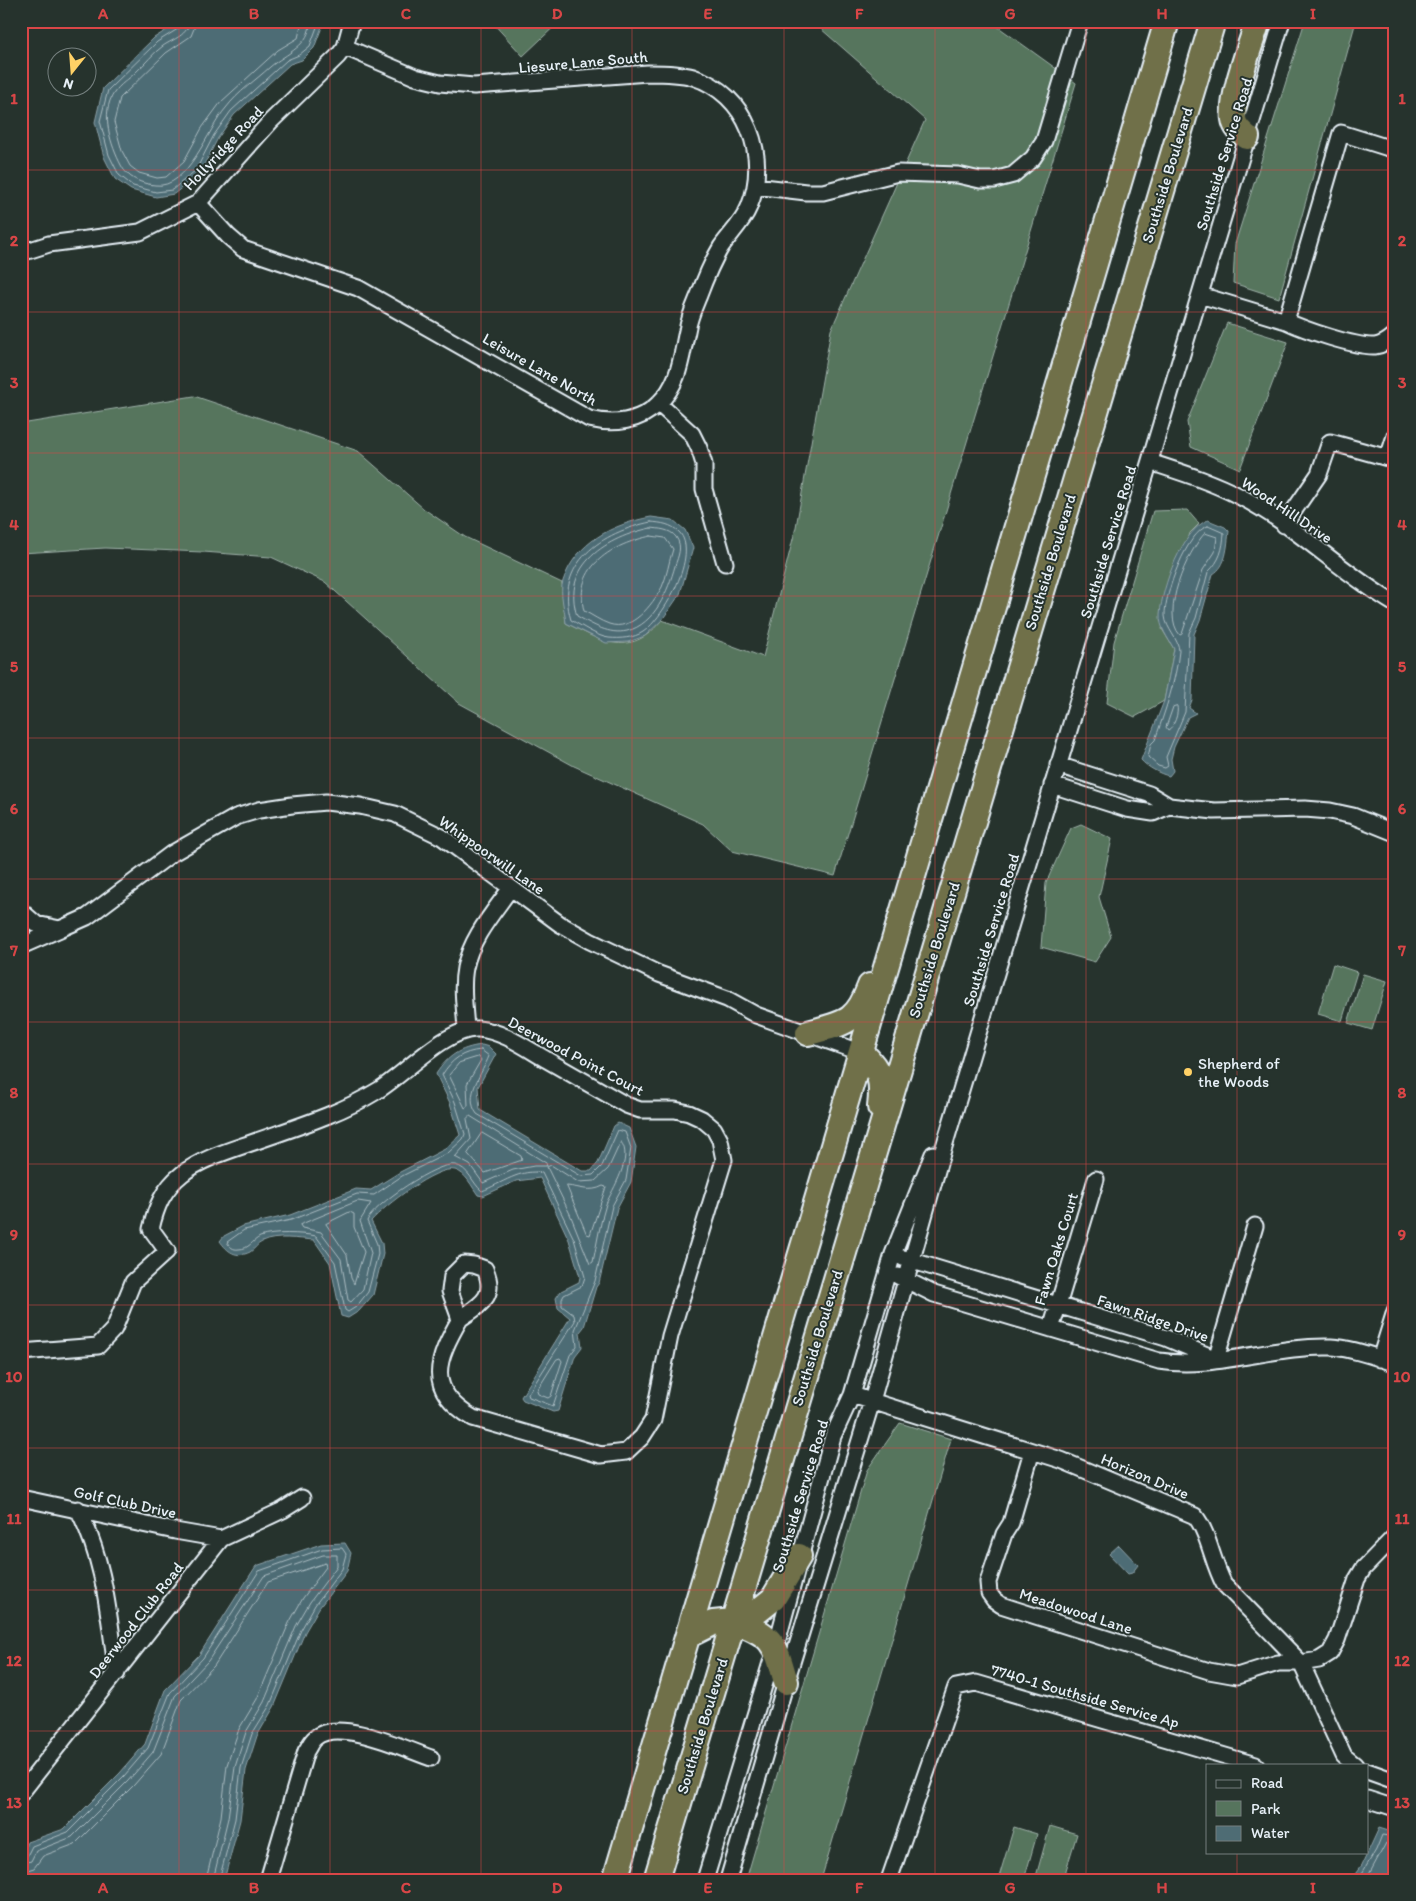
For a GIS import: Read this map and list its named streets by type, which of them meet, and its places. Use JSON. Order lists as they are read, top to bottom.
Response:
{
  "streets": {
    "highway": ["Southside Boulevard"],
    "street": [
      "Liesure Lane South",
      "Hollyridge Road",
      "Southside Service Road",
      "Leisure Lane North",
      "Wood Hill Drive",
      "Whippoorwill Lane",
      "Deerwood Point Court",
      "Fawn Oaks Court",
      "Fawn Ridge Drive",
      "Horizon Drive",
      "Golf Club Drive",
      "Meadowood Lane",
      "Deerwood Club Road",
      "7740-1 Southside Service Ap"
    ]
  },
  "crossings": [
    ["Liesure Lane South", "Hollyridge Road"],
    ["Liesure Lane South", "Leisure Lane North"],
    ["Hollyridge Road", "Leisure Lane North"],
    ["Southside Service Road", "Wood Hill Drive"],
    ["Southside Service Road", "Fawn Ridge Drive"],
    ["Southside Service Road", "Horizon Drive"],
    ["Fawn Oaks Court", "Fawn Ridge Drive"],
    ["Horizon Drive", "Meadowood Lane"],
    ["Golf Club Drive", "Deerwood Club Road"]
  ],
  "places": ["Shepherd of the Woods"],
  "legend": ["Road", "Park", "Water"],
  "north": "bottom",
  "grid": {
    "columns": [
      "A",
      "B",
      "C",
      "D",
      "E",
      "F",
      "G",
      "H",
      "I"
    ],
    "rows": [
      "1",
      "2",
      "3",
      "4",
      "5",
      "6",
      "7",
      "8",
      "9",
      "10",
      "11",
      "12",
      "13"
    ]
  }
}
